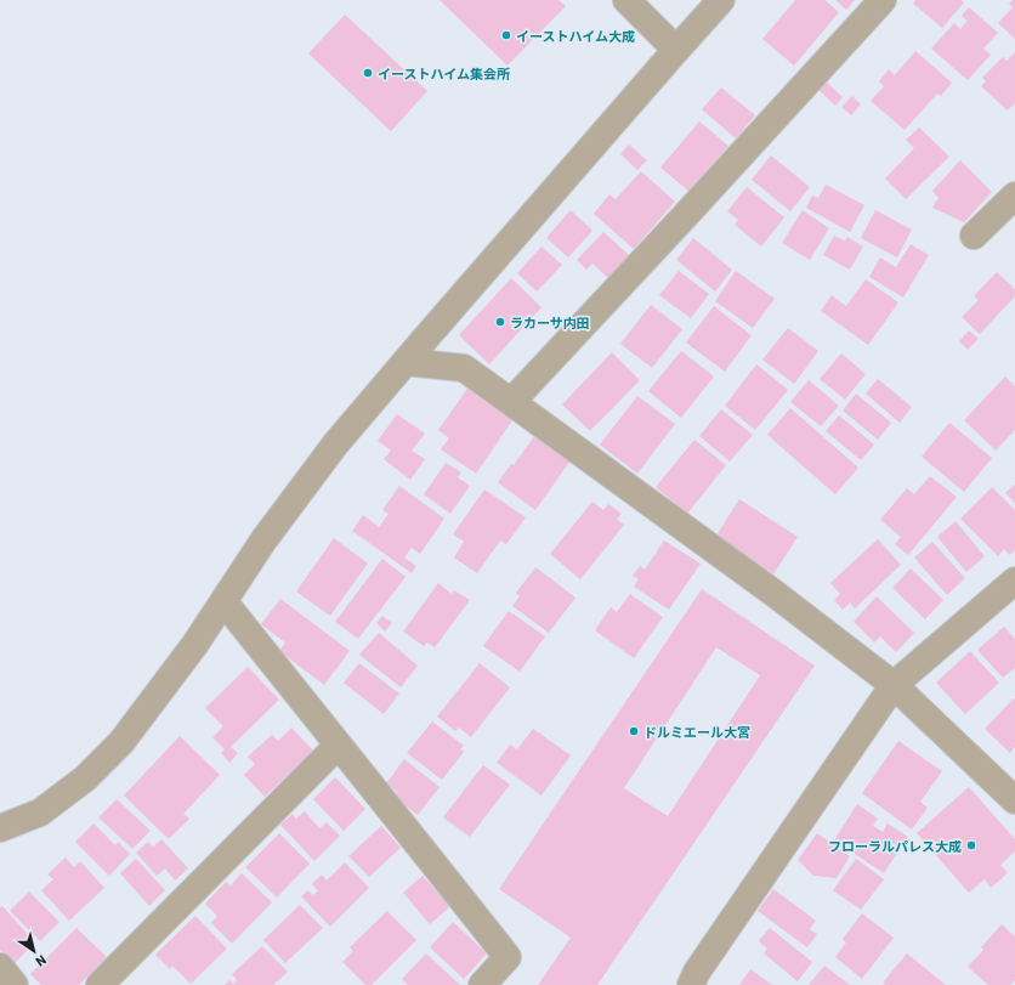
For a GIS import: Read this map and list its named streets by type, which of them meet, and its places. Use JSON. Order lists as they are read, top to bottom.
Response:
{
  "places": [
    "イーストハイム大成",
    "イーストハイム集会所",
    "ラカーサ内田",
    "ドルミエール大宮",
    "フローラルパレス大成"
  ],
  "north": "bottom right"
}
